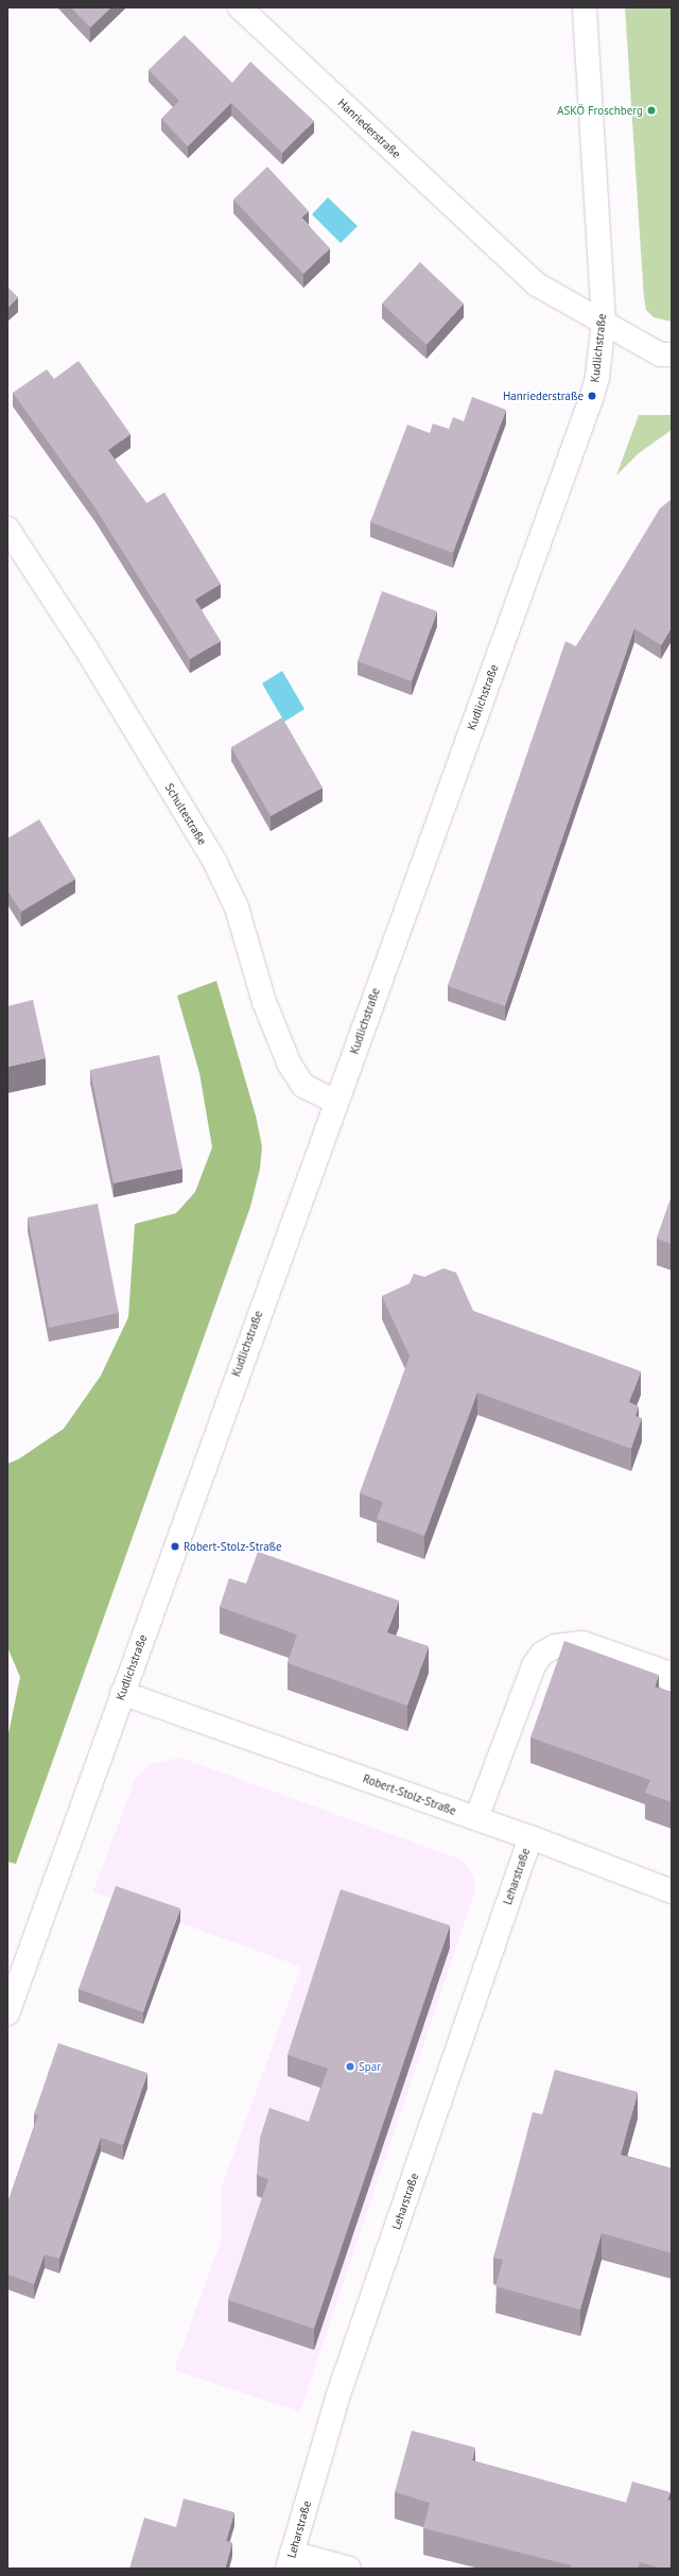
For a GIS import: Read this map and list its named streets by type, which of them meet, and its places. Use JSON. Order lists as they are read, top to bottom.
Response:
{
  "streets": {
    "street": [
      "Hanriederstraße",
      "Kudlichstraße",
      "Schultestraße",
      "Robert-Stolz-Straße",
      "Leharstraße"
    ]
  },
  "crossings": [
    ["Hanriederstraße", "Kudlichstraße"],
    ["Kudlichstraße", "Schultestraße"],
    ["Kudlichstraße", "Robert-Stolz-Straße"],
    ["Robert-Stolz-Straße", "Leharstraße"]
  ],
  "places": [
    "ASKÖ Froschberg",
    "Hanriederstraße",
    "Robert-Stolz-Straße",
    "Spar"
  ]
}
